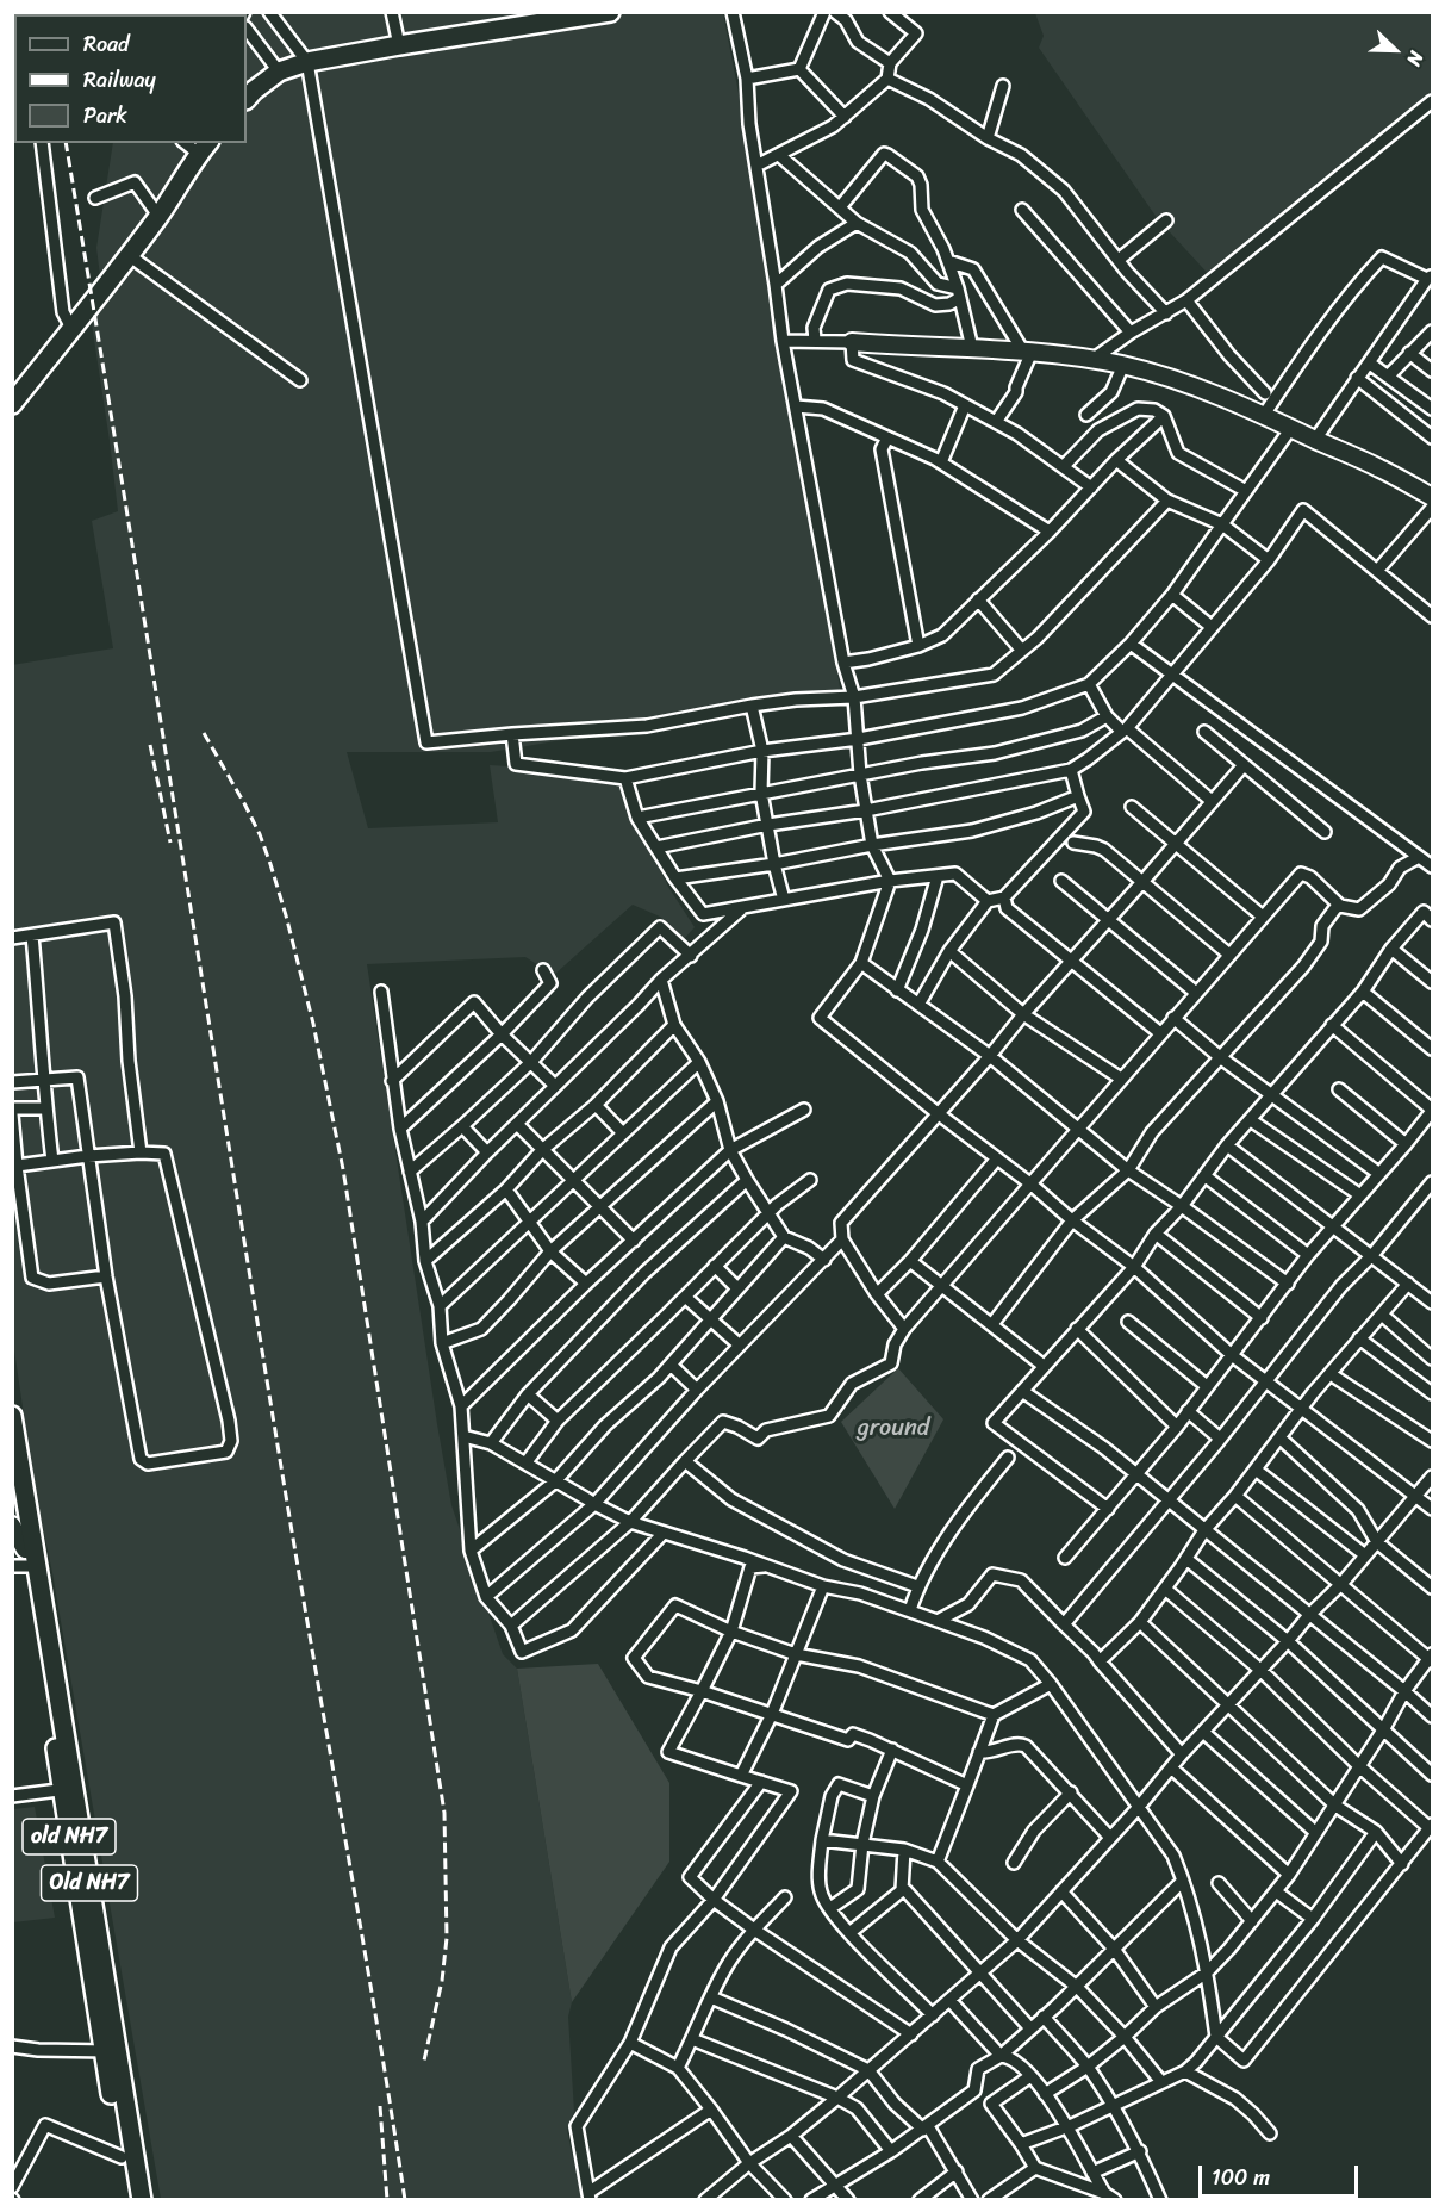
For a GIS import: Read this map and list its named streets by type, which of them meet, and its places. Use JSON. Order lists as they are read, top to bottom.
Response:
{
  "streets": {
    "main road": ["old NH7", "Old NH7"]
  },
  "crossings": [
    ["old NH7", "Old NH7"]
  ],
  "parks": ["ground"],
  "legend": ["Road", "Railway", "Park"],
  "scale_bar": "100 m",
  "north": "bottom right"
}
